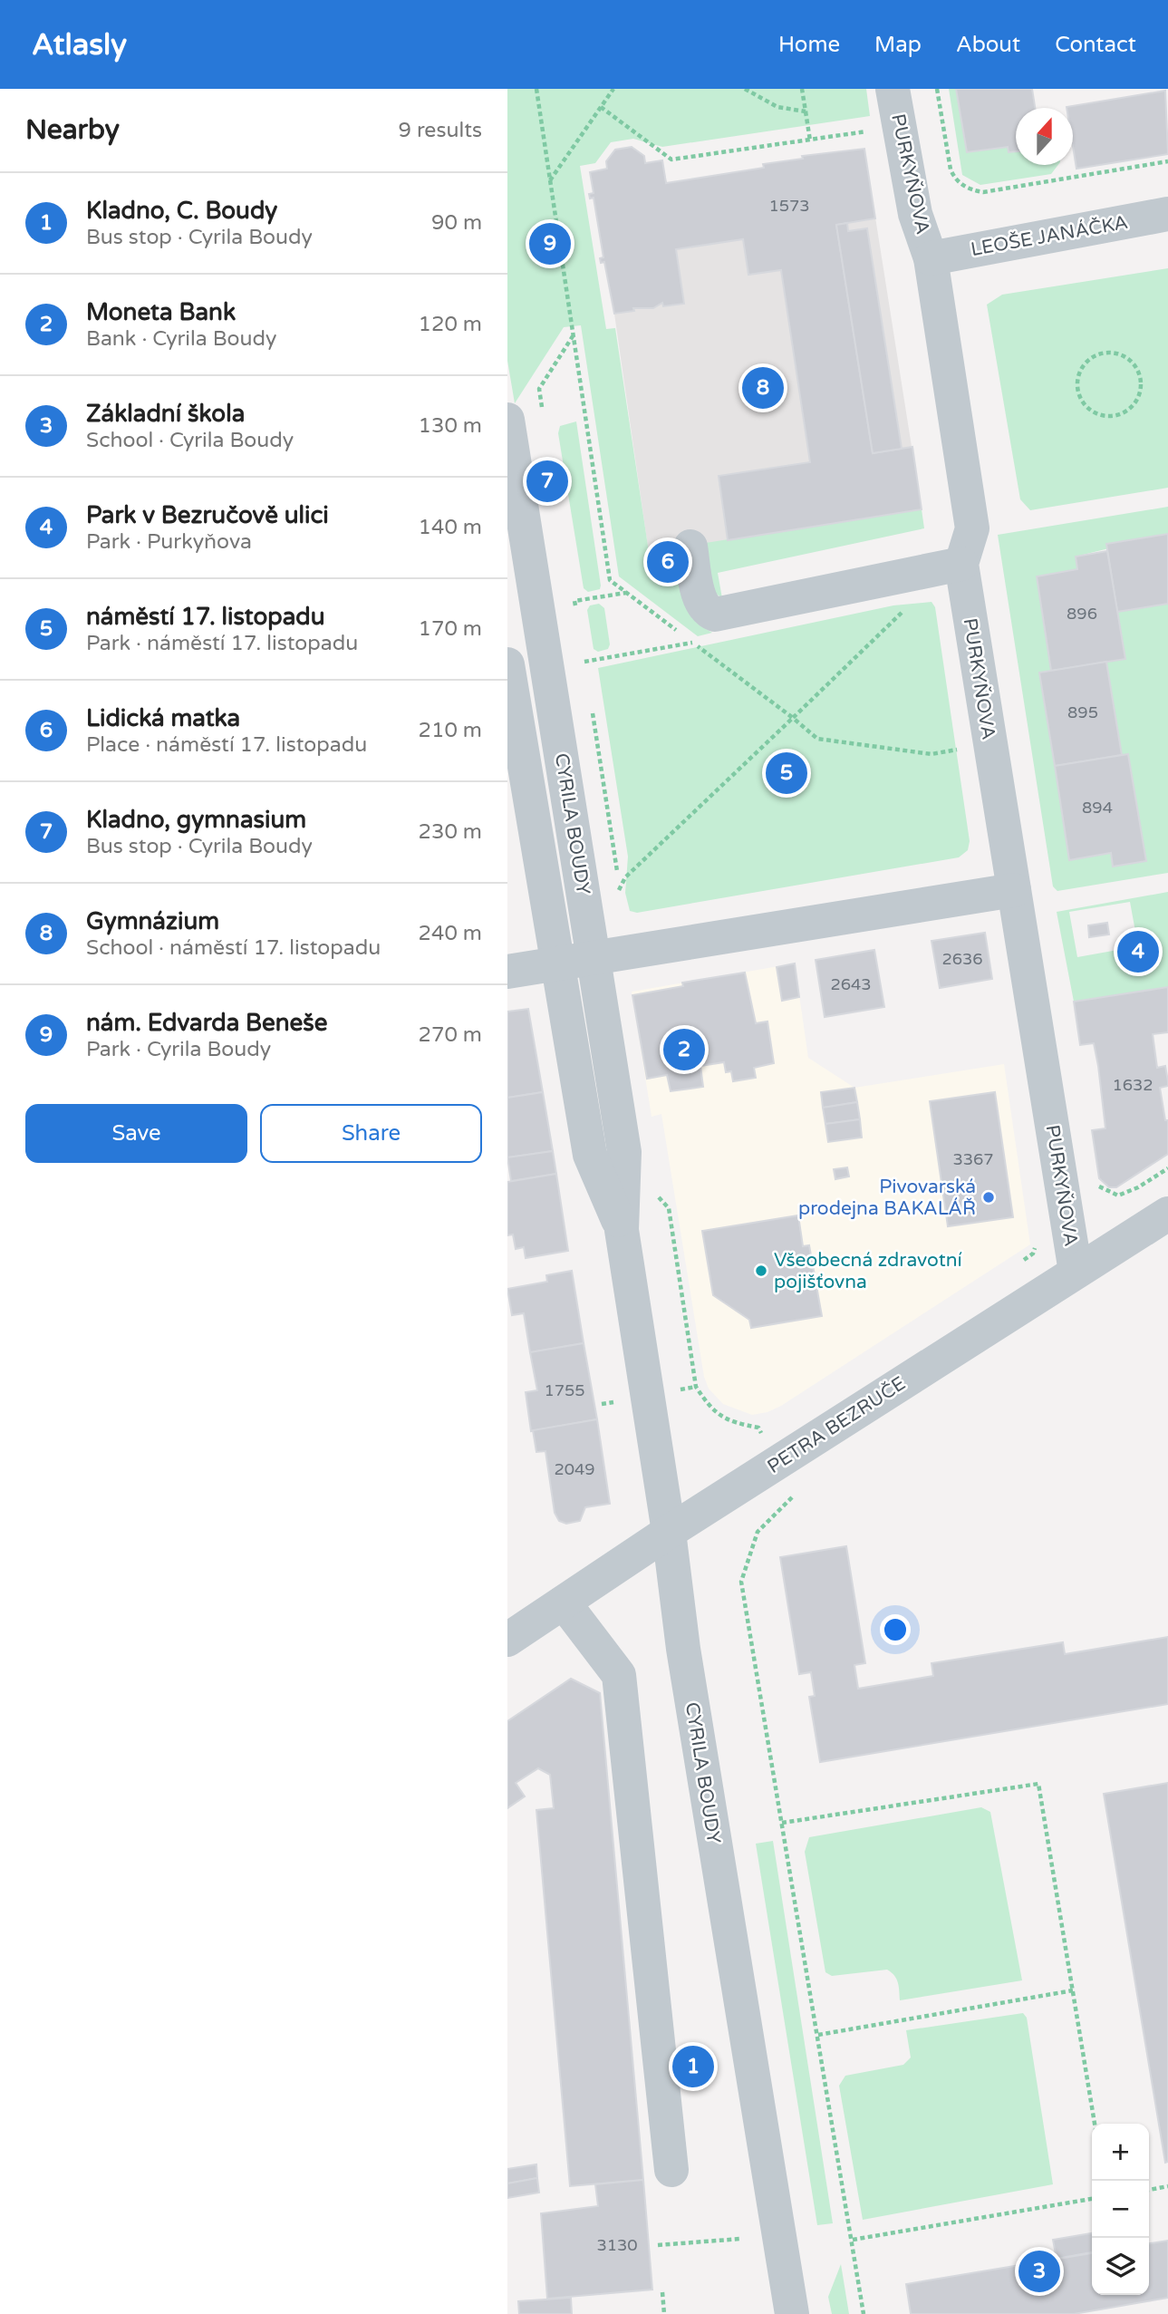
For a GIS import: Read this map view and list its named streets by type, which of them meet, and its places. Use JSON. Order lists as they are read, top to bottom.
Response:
{
  "streets": {
    "street": [
      "PURKYŇOVA",
      "LEOŠE JANÁČKA",
      "CYRILA BOUDY",
      "PETRA BEZRUČE"
    ]
  },
  "crossings": [
    ["PURKYŇOVA", "LEOŠE JANÁČKA"],
    ["PURKYŇOVA", "PETRA BEZRUČE"],
    ["CYRILA BOUDY", "PETRA BEZRUČE"]
  ],
  "places": ["Pivovarská prodejna BAKALÁŘ", "Všeobecná zdravotní pojišťovna"],
  "house_numbers": [
    "1573",
    "896",
    "895",
    "894",
    "2636",
    "2643",
    "1632",
    "3367",
    "1755",
    "2049",
    "3130"
  ],
  "north": "top",
  "page": {
    "header": "Atlasly",
    "nav": [
      "Home",
      "Map",
      "About",
      "Contact"
    ],
    "heading": ["Nearby", "9 results"],
    "list": [
      {
        "mark": "1",
        "name": "Kladno, C. Boudy",
        "note": "Bus stop · Cyrila Boudy",
        "value": "90 m"
      },
      {
        "mark": "2",
        "name": "Moneta Bank",
        "note": "Bank · Cyrila Boudy",
        "value": "120 m"
      },
      {
        "mark": "3",
        "name": "Základní škola",
        "note": "School · Cyrila Boudy",
        "value": "130 m"
      },
      {
        "mark": "4",
        "name": "Park v Bezručově ulici",
        "note": "Park · Purkyňova",
        "value": "140 m"
      },
      {
        "mark": "5",
        "name": "náměstí 17. listopadu",
        "note": "Park · náměstí 17. listopadu",
        "value": "170 m"
      },
      {
        "mark": "6",
        "name": "Lidická matka",
        "note": "Place · náměstí 17. listopadu",
        "value": "210 m"
      },
      {
        "mark": "7",
        "name": "Kladno, gymnasium",
        "note": "Bus stop · Cyrila Boudy",
        "value": "230 m"
      },
      {
        "mark": "8",
        "name": "Gymnázium",
        "note": "School · náměstí 17. listopadu",
        "value": "240 m"
      },
      {
        "mark": "9",
        "name": "nám. Edvarda Beneše",
        "note": "Park · Cyrila Boudy",
        "value": "270 m"
      }
    ],
    "pins": [
      "9",
      "8",
      "7",
      "6",
      "5",
      "4",
      "2",
      "1",
      "3"
    ],
    "buttons": ["Save", "Share"],
    "map_buttons": ["+", "−"]
  }
}
